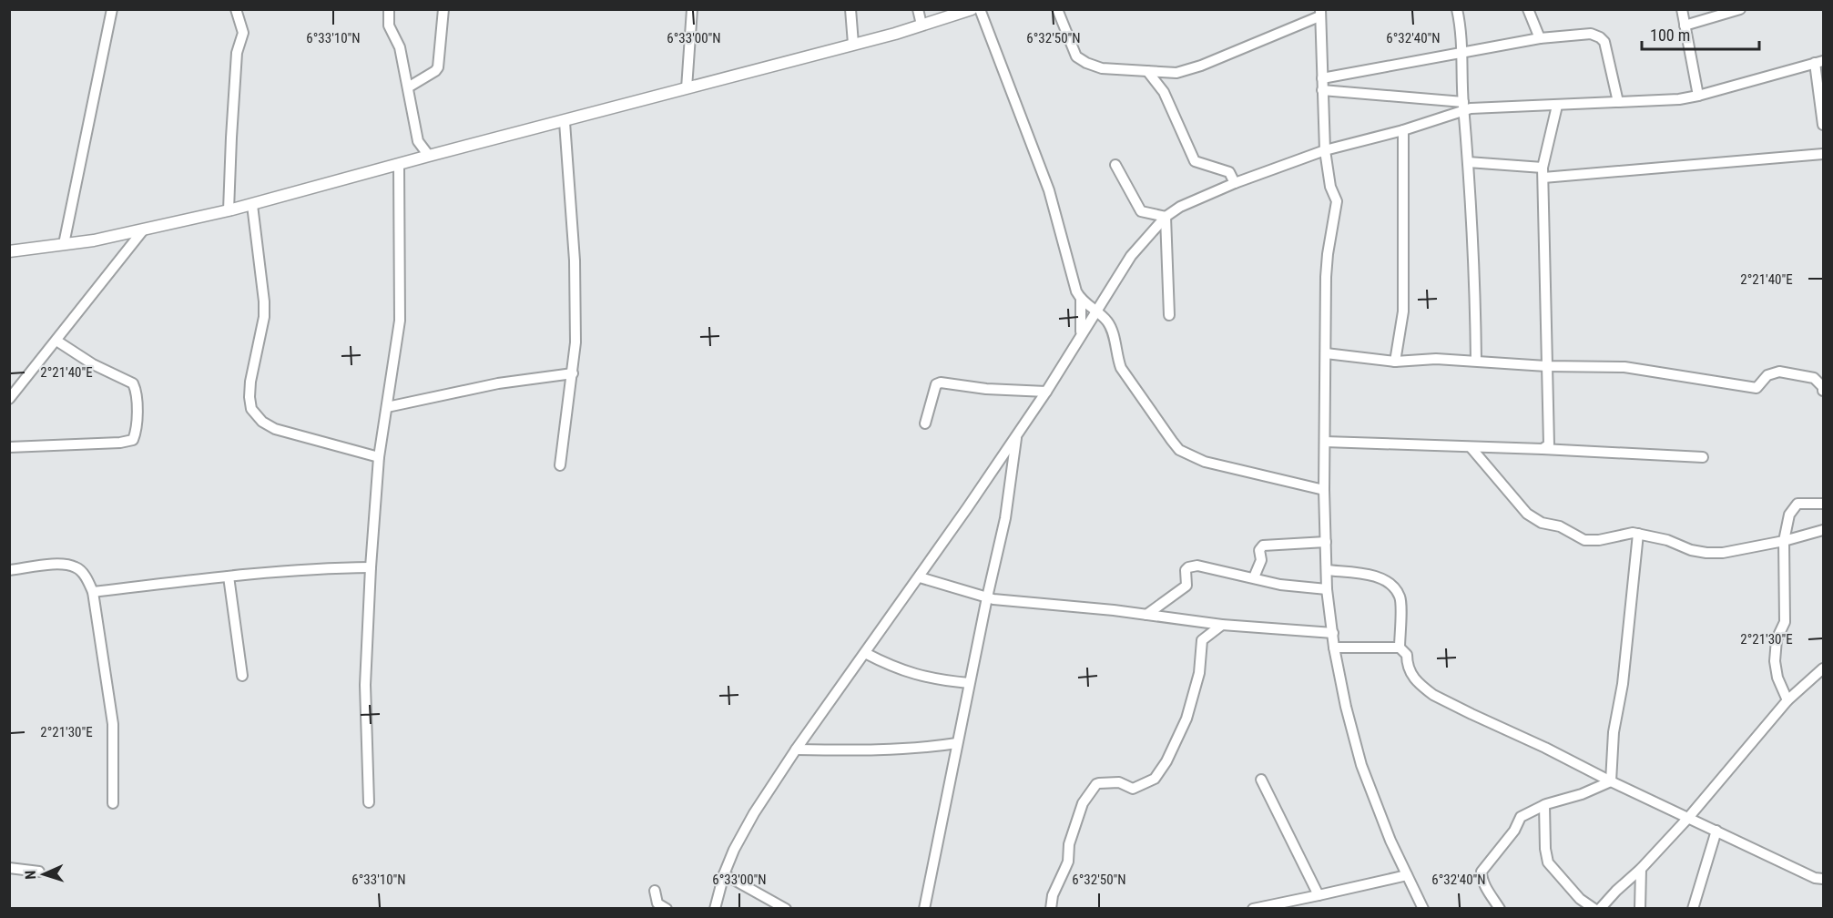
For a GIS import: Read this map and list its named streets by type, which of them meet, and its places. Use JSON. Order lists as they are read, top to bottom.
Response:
{
  "scale_bar": "100 m",
  "north": "left",
  "coordinates": [
    "6°33'10\"N",
    "6°32'40\"N",
    "6°33'00\"N",
    "6°32'50\"N",
    "2°21'40\"E",
    "2°21'30\"E"
  ]
}
